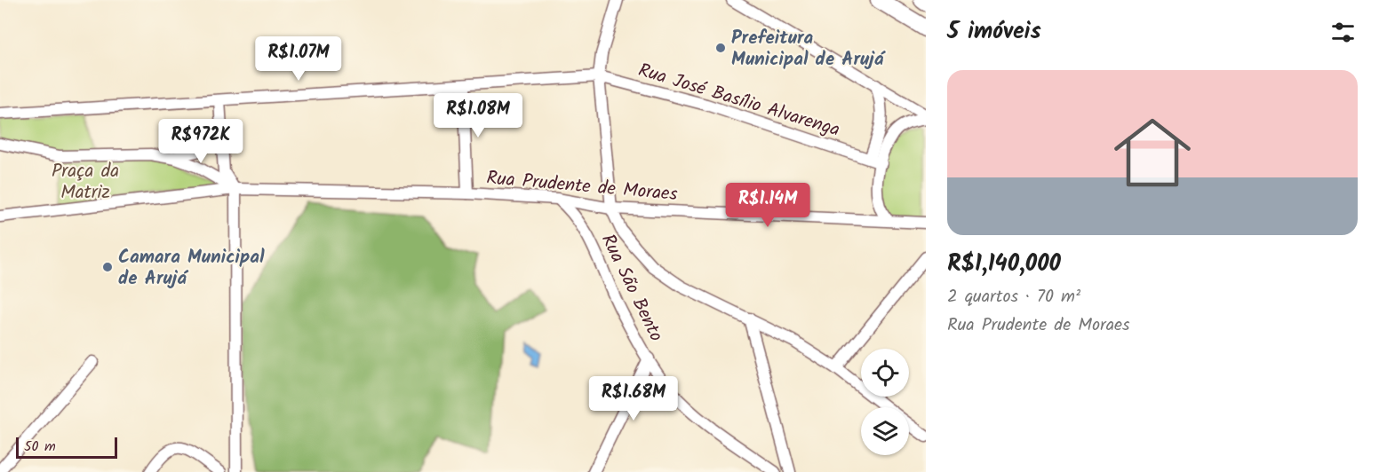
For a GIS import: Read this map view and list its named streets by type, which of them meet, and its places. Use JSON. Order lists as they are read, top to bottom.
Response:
{
  "streets": {
    "street": ["Rua José Basílio Alvarenga", "Rua Prudente de Moraes", "Rua São Bento"]
  },
  "crossings": [
    ["Rua Prudente de Moraes", "Rua São Bento"]
  ],
  "parks": ["Praça da Matriz"],
  "places": ["Prefeitura Municipal de Arujá", "Camara Municipal de Arujá"],
  "scale_bar": "50 m",
  "page": {
    "heading": "5 imóveis",
    "price": [
      "R$1.07M",
      "R$1.08M",
      "R$972K",
      "R$1.14M",
      "R$1.68M"
    ],
    "list": [
      {
        "name": "R$1,140,000",
        "note": "2 quartos · 70 m² · Rua Prudente de Moraes"
      }
    ],
    "scale": "50 m"
  }
}
